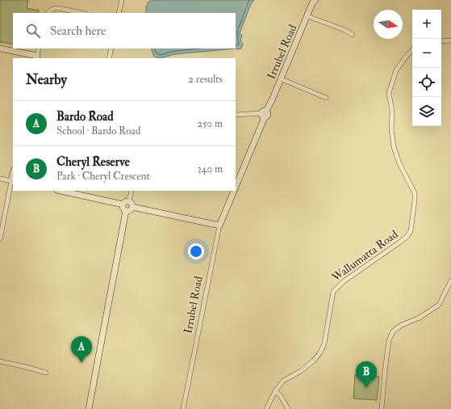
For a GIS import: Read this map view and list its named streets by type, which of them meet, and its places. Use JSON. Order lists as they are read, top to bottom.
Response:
{
  "streets": {
    "street": ["Irrubel Road", "Wallumatta Road"]
  },
  "north": "right",
  "page": {
    "map_buttons": ["+", "−"],
    "search": "Search here",
    "heading": ["Nearby", "2 results"],
    "list": [
      {
        "mark": "A",
        "name": "Bardo Road",
        "note": "School · Bardo Road",
        "value": "250 m"
      },
      {
        "mark": "B",
        "name": "Cheryl Reserve",
        "note": "Park · Cheryl Crescent",
        "value": "340 m"
      }
    ],
    "pins": ["A", "B"]
  }
}
